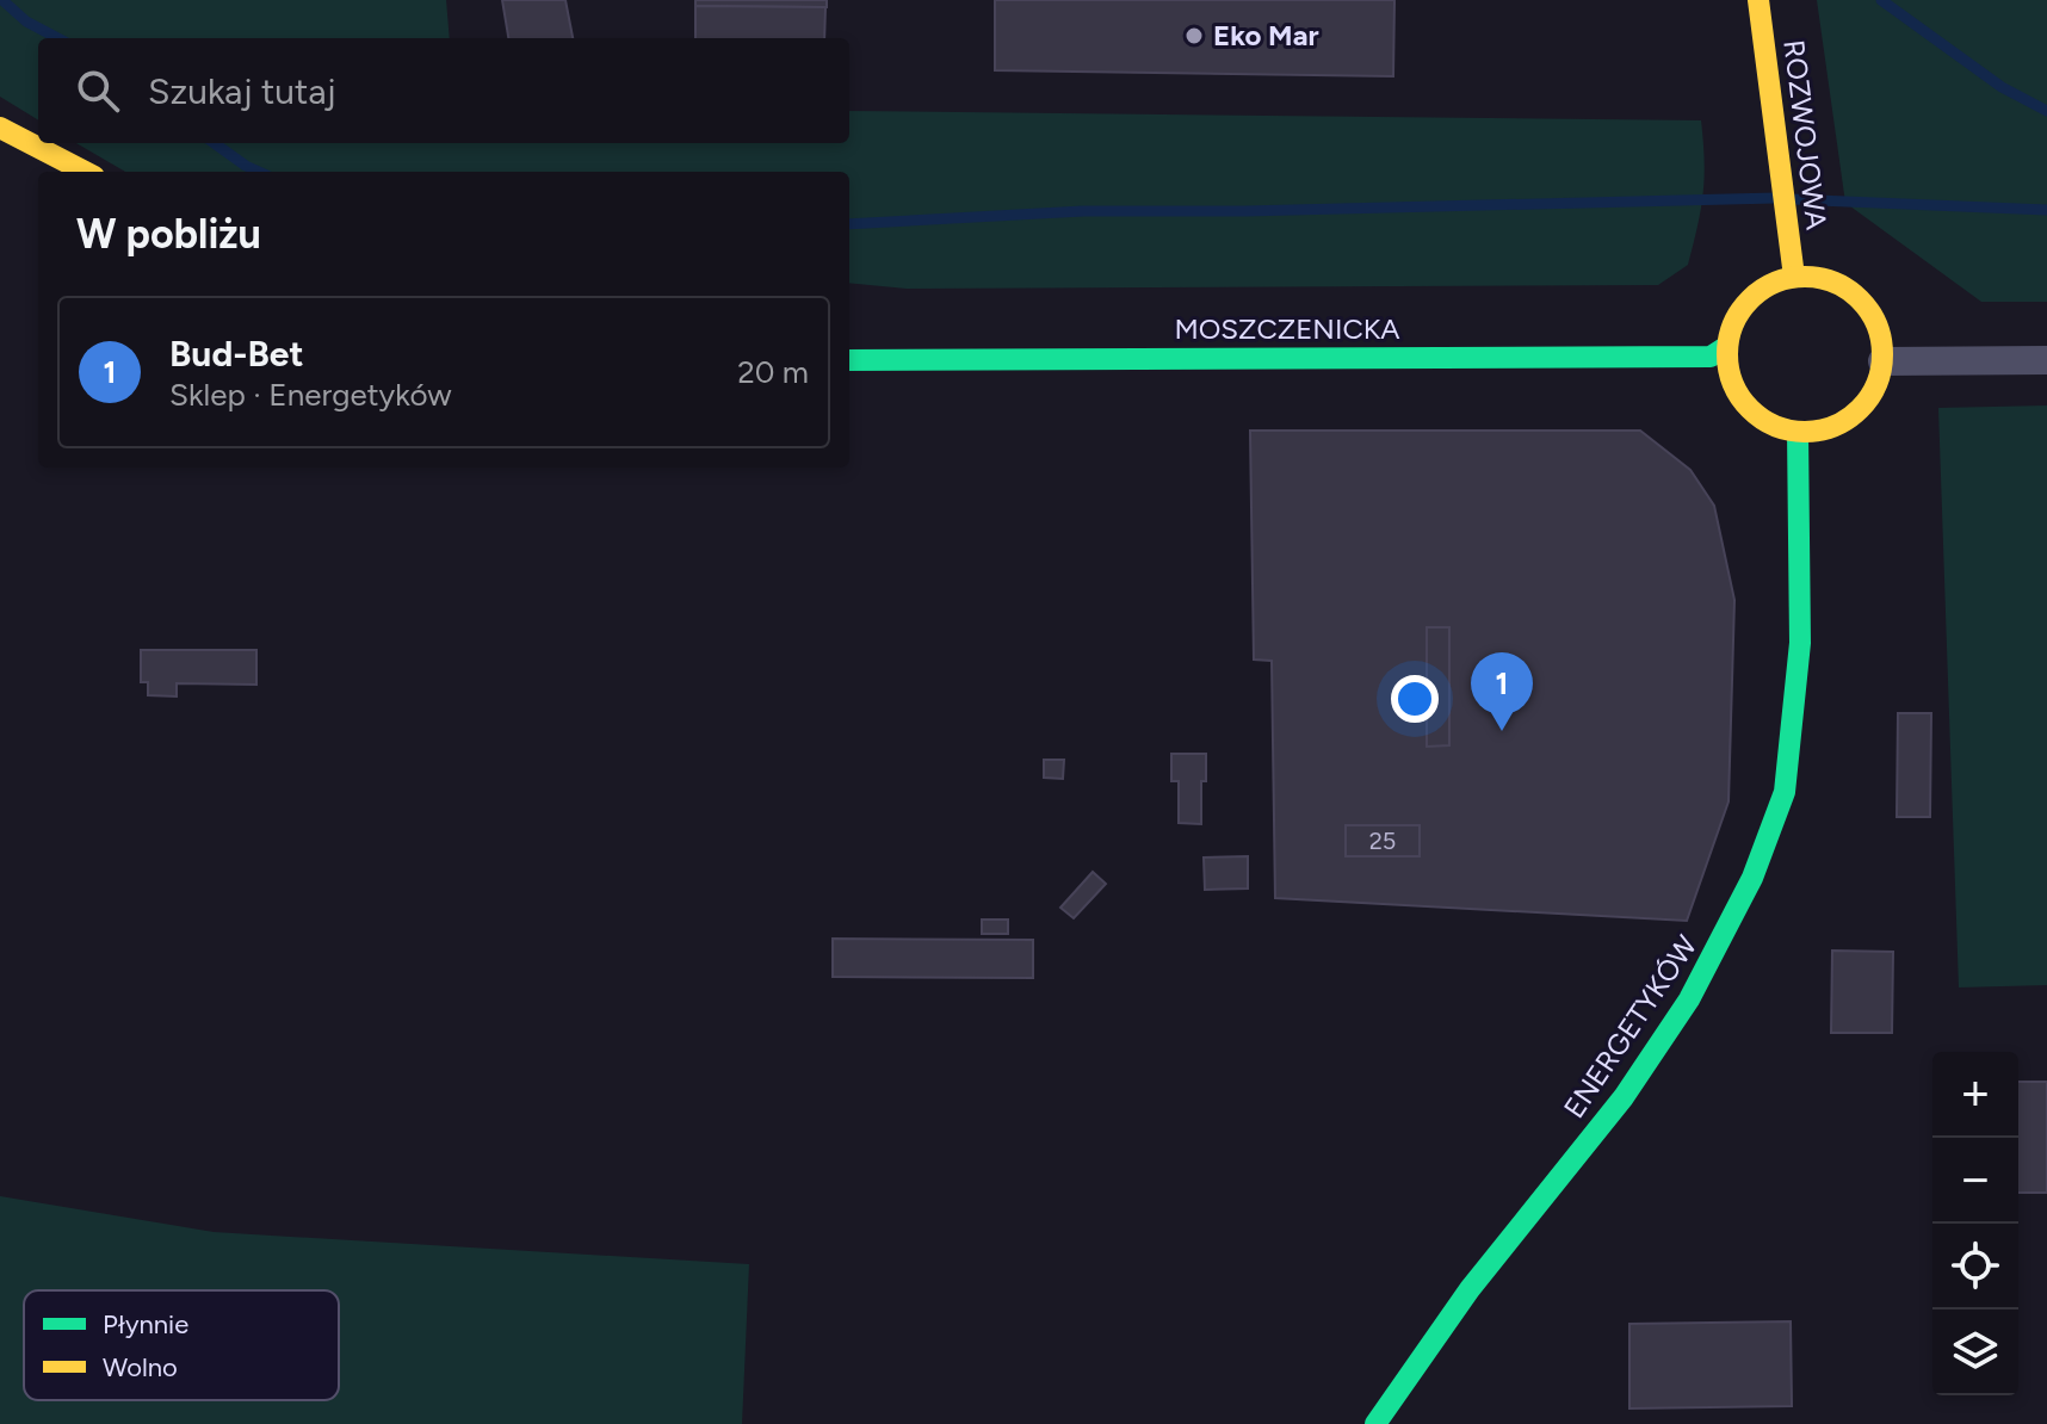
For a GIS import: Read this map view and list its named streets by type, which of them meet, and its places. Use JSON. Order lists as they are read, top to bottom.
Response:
{
  "streets": {
    "street": ["ROZWOJOWA", "MOSZCZENICKA", "ENERGETYKÓW"]
  },
  "crossings": [
    ["ROZWOJOWA", "MOSZCZENICKA"],
    ["ROZWOJOWA", "ENERGETYKÓW"],
    ["MOSZCZENICKA", "ENERGETYKÓW"]
  ],
  "places": ["Eko Mar"],
  "house_numbers": ["25"],
  "legend": ["Płynnie", "Wolno"],
  "page": {
    "search": "Szukaj tutaj",
    "heading": "W pobliżu",
    "list": [
      {
        "mark": "1",
        "name": "Bud-Bet",
        "note": "Sklep · Energetyków",
        "value": "20 m"
      }
    ],
    "pins": "1",
    "map_buttons": ["+", "−"]
  }
}
